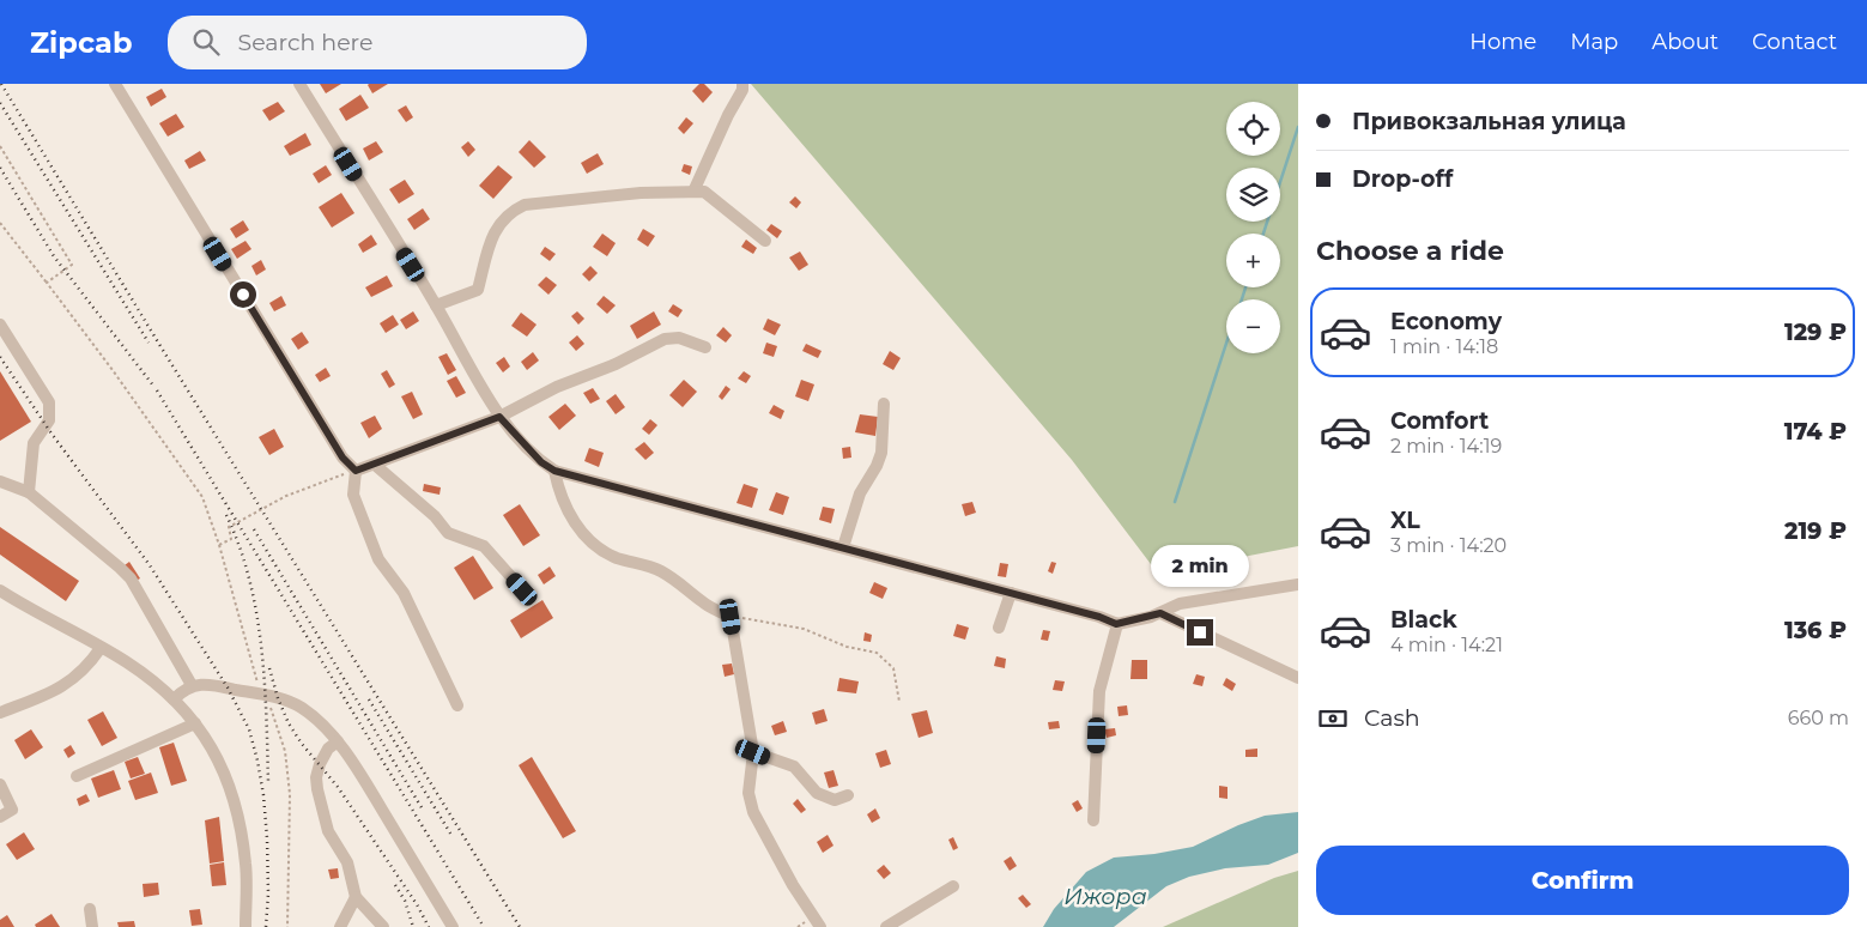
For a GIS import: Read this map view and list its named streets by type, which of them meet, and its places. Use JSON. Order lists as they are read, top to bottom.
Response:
{
  "water": ["Ижора"],
  "page": {
    "header": "Zipcab",
    "search": "Search here",
    "nav": [
      "Home",
      "Map",
      "About",
      "Contact"
    ],
    "banner": ["Привокзальная улица", "Drop-off"],
    "map_buttons": ["+", "−"],
    "heading": "Choose a ride",
    "list": [
      {
        "name": "Economy",
        "note": "1 min · 14:18",
        "value": "129 ₽"
      },
      {
        "name": "Comfort",
        "note": "2 min · 14:19",
        "value": "174 ₽"
      },
      {
        "name": "XL",
        "note": "3 min · 14:20",
        "value": "219 ₽"
      },
      {
        "name": "Black",
        "note": "4 min · 14:21",
        "value": "136 ₽"
      }
    ],
    "bubble": "2 min",
    "pay": ["Cash", "660 m"],
    "buttons": "Confirm"
  }
}
